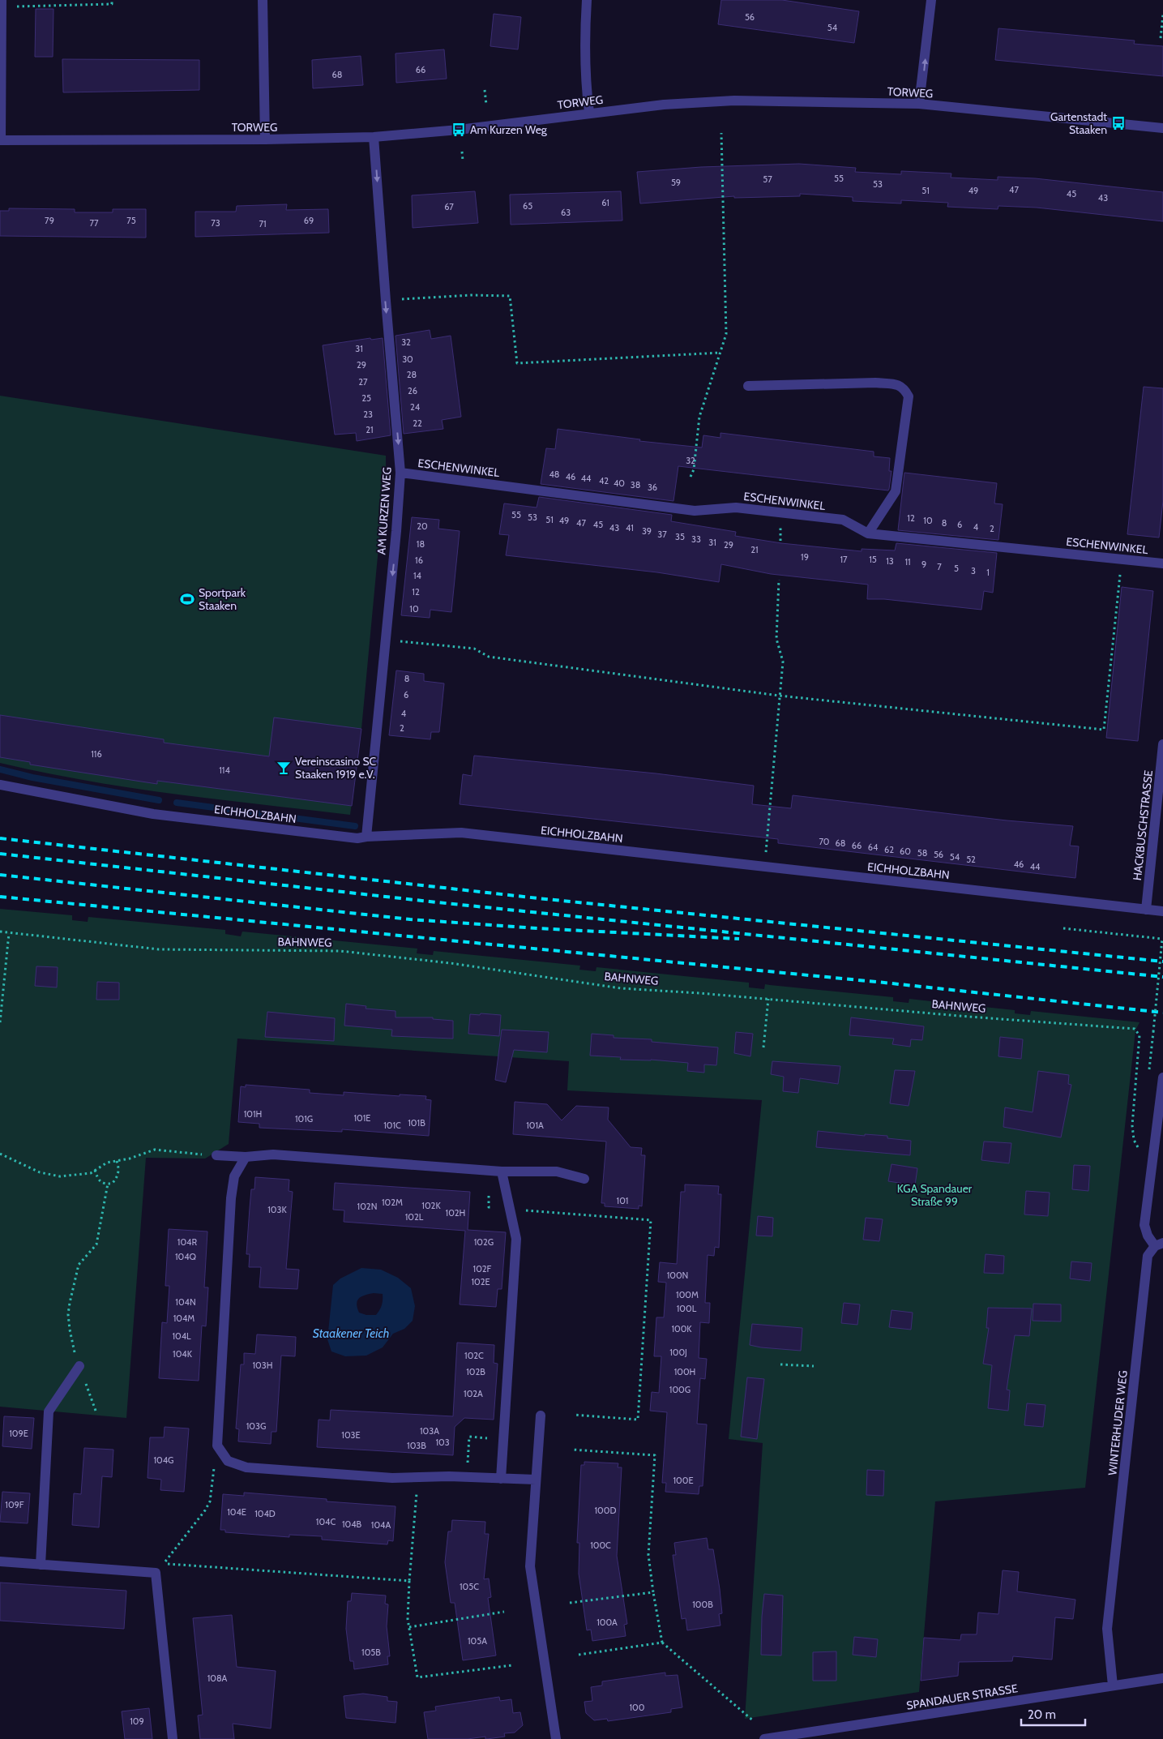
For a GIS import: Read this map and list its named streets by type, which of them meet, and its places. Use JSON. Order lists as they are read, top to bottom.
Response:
{
  "streets": {
    "street": [
      "TORWEG",
      "ESCHENWINKEL",
      "AM KURZEN WEG",
      "EICHHOLZBAHN",
      "HACKBUSCHSTRASSE",
      "WINTERHUDER WEG",
      "SPANDAUER STRASSE"
    ],
    "path": ["BAHNWEG"]
  },
  "crossings": [
    ["TORWEG", "AM KURZEN WEG"],
    ["ESCHENWINKEL", "AM KURZEN WEG"],
    ["AM KURZEN WEG", "EICHHOLZBAHN"],
    ["EICHHOLZBAHN", "HACKBUSCHSTRASSE"],
    ["WINTERHUDER WEG", "SPANDAUER STRASSE"]
  ],
  "one_way": ["AM KURZEN WEG"],
  "water": ["Staakener Teich"],
  "parks": ["KGA Spandauer Straße 99"],
  "places": {
    "bus stop": ["Gartenstadt Staaken", "Am Kurzen Weg"],
    "sports": ["Sportpark Staaken"],
    "bar": ["Vereinscasino SC Staaken 1919 e.V."]
  },
  "house_numbers": [
    "56",
    "54",
    "66",
    "68",
    "55",
    "57",
    "59",
    "53",
    "47",
    "51",
    "49",
    "45",
    "43",
    "61",
    "65",
    "67",
    "63",
    "79",
    "75",
    "69",
    "77",
    "73",
    "71",
    "32",
    "31",
    "30",
    "29",
    "28",
    "27",
    "26",
    "25",
    "24",
    "23",
    "22",
    "21",
    "32",
    "48",
    "46",
    "44",
    "42",
    "40",
    "38",
    "36",
    "55",
    "53",
    "12",
    "51",
    "49",
    "10",
    "47",
    "8",
    "45",
    "6",
    "20",
    "4",
    "43",
    "41",
    "2",
    "39",
    "37",
    "35",
    "33",
    "31",
    "18",
    "29",
    "21",
    "19",
    "17",
    "15",
    "16",
    "13",
    "11",
    "9",
    "7",
    "5",
    "3",
    "1",
    "14",
    "12",
    "10",
    "8",
    "6",
    "4",
    "2",
    "116",
    "114",
    "70",
    "68",
    "66",
    "64",
    "62",
    "60",
    "58",
    "56",
    "54",
    "52",
    "46",
    "44",
    "101H",
    "101E",
    "101G",
    "101B",
    "101C",
    "101A",
    "101",
    "102M",
    "102K",
    "102N",
    "103K",
    "102H",
    "102L",
    "104R",
    "102G",
    "104Q",
    "102F",
    "100N",
    "102E",
    "100M",
    "104N",
    "100L",
    "104M",
    "100K",
    "104L",
    "100J",
    "104K",
    "102C",
    "103H",
    "102B",
    "100H",
    "100G",
    "102A",
    "103G",
    "103A",
    "109E",
    "103E",
    "103",
    "103B",
    "104G",
    "100E",
    "109F",
    "100D",
    "104E",
    "104D",
    "104C",
    "104B",
    "104A",
    "100C",
    "105C",
    "100B",
    "100A",
    "105A",
    "105B",
    "108A",
    "100",
    "109"
  ],
  "scale_bar": "20 m"
}
